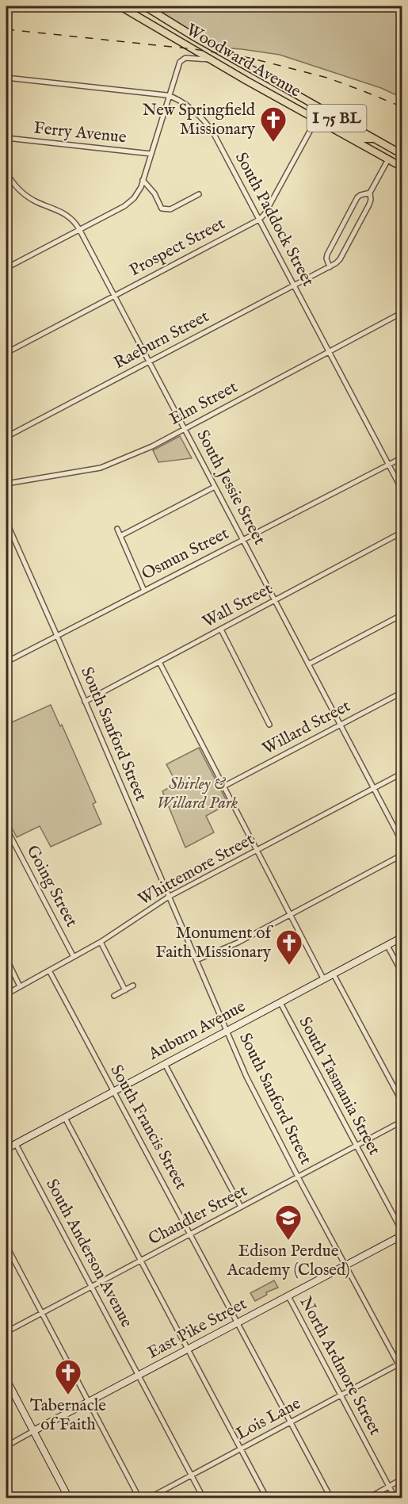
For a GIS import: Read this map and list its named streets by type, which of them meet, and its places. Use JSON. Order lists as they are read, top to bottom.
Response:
{
  "streets": {
    "main road": [
      "Woodward Avenue",
      "I 75 BL",
      "Auburn Avenue",
      "East Pike Street"
    ],
    "street": [
      "Ferry Avenue",
      "South Paddock Street",
      "Prospect Street",
      "Raeburn Street",
      "Elm Street",
      "South Jessie Street",
      "Osmun Street",
      "Wall Street",
      "Willard Street",
      "South Sanford Street",
      "Whittemore Street",
      "Going Street",
      "South Tasmania Street",
      "South Francis Street",
      "Chandler Street",
      "South Anderson Avenue",
      "North Ardmore Street",
      "Lois Lane"
    ]
  },
  "crossings": [
    ["Woodward Avenue", "Prospect Street"],
    ["Woodward Avenue", "Raeburn Street"],
    ["South Paddock Street", "Prospect Street"],
    ["South Paddock Street", "Raeburn Street"],
    ["South Paddock Street", "Elm Street"],
    ["South Paddock Street", "Osmun Street"],
    ["Prospect Street", "South Jessie Street"],
    ["Raeburn Street", "South Jessie Street"],
    ["Elm Street", "South Jessie Street"],
    ["South Jessie Street", "Osmun Street"],
    ["South Jessie Street", "Wall Street"],
    ["South Jessie Street", "Willard Street"],
    ["South Jessie Street", "Whittemore Street"],
    ["Osmun Street", "South Sanford Street"],
    ["Wall Street", "South Sanford Street"],
    ["South Sanford Street", "Whittemore Street"],
    ["South Sanford Street", "Auburn Avenue"],
    ["South Sanford Street", "Chandler Street"],
    ["South Sanford Street", "East Pike Street"],
    ["South Sanford Street", "Lois Lane"],
    ["Whittemore Street", "Going Street"],
    ["Whittemore Street", "South Francis Street"],
    ["Auburn Avenue", "South Tasmania Street"],
    ["Auburn Avenue", "South Francis Street"],
    ["Auburn Avenue", "South Anderson Avenue"],
    ["South Tasmania Street", "Chandler Street"],
    ["South Tasmania Street", "East Pike Street"],
    ["South Francis Street", "Chandler Street"],
    ["South Francis Street", "East Pike Street"],
    ["South Francis Street", "Lois Lane"],
    ["Chandler Street", "South Anderson Avenue"],
    ["South Anderson Avenue", "East Pike Street"],
    ["South Anderson Avenue", "Lois Lane"],
    ["East Pike Street", "North Ardmore Street"],
    ["North Ardmore Street", "Lois Lane"]
  ],
  "parks": ["Shirley & Willard Park"],
  "places": {
    "church": ["New Springfield Missionary", "Monument of Faith Missionary", "Tabernacle of Faith"],
    "school or university": ["Edison Perdue Academy (Closed)"]
  }
}
